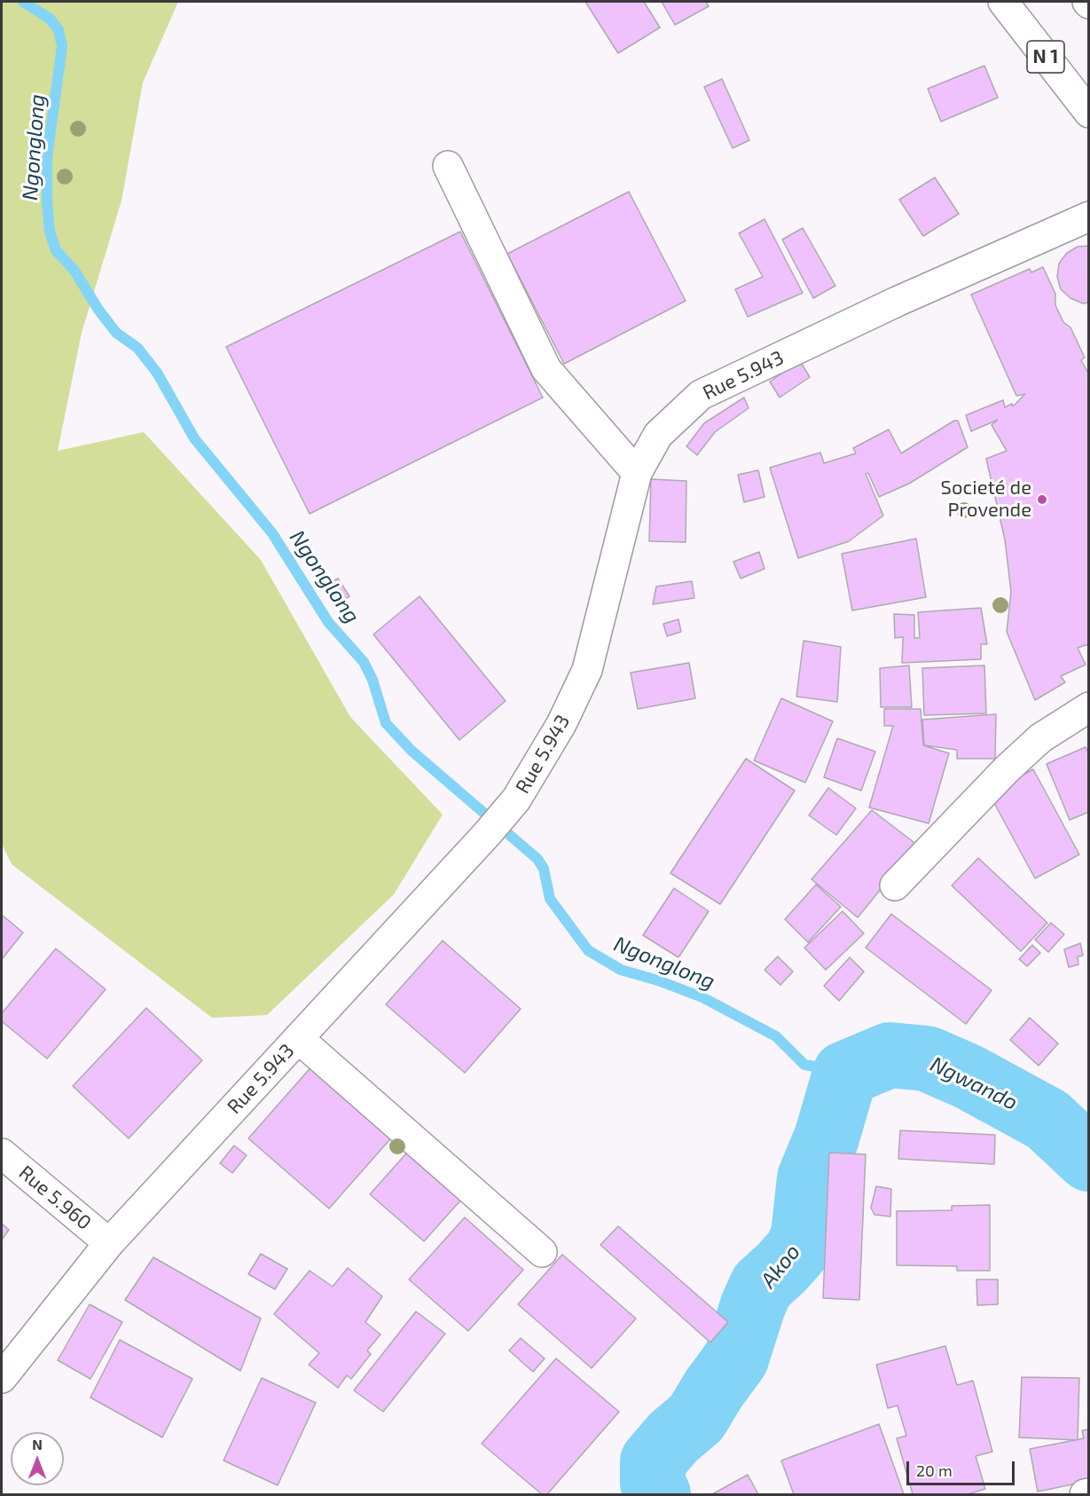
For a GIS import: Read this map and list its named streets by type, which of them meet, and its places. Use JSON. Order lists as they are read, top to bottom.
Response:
{
  "streets": {
    "main road": ["N 1", "Rue 5.943", "Rue 5.960"]
  },
  "crossings": [
    ["Rue 5.943", "Rue 5.960"]
  ],
  "water": ["Ngonglong", "Ngwando", "Akoo"],
  "places": ["Societé de Provende"],
  "scale_bar": "20 m",
  "north": "top"
}
